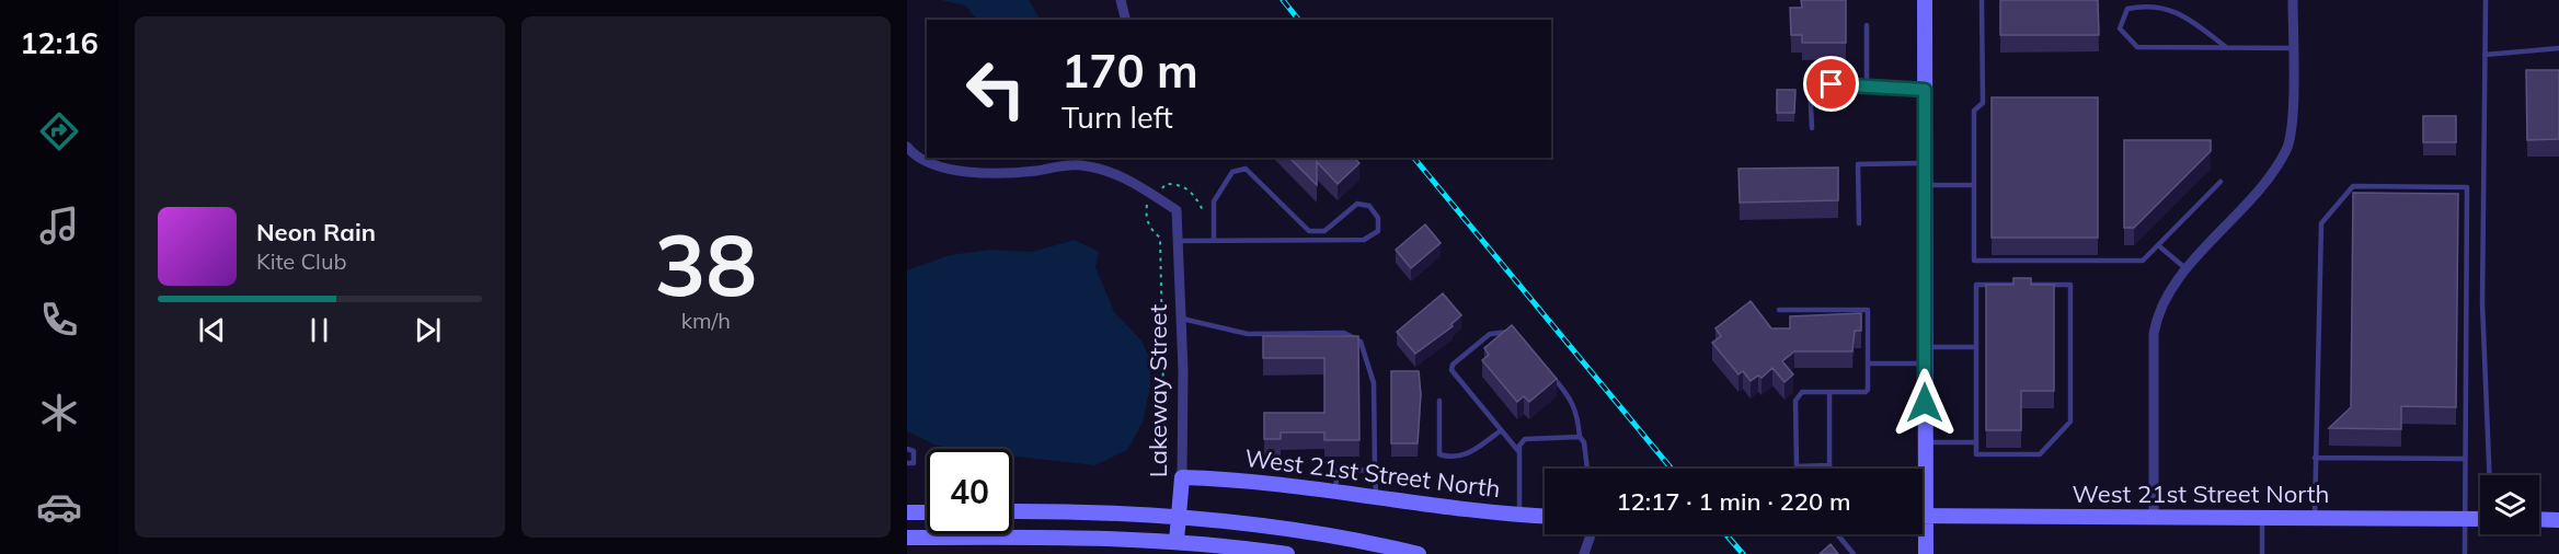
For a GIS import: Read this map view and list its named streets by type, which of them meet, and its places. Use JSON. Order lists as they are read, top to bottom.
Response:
{
  "streets": {
    "street": ["Lakeway Street", "West 21st Street North"]
  },
  "crossings": [
    ["Lakeway Street", "West 21st Street North"]
  ],
  "page": {
    "tabs": "12:16",
    "tile": ["38", "km/h"],
    "turn": ["170 m", "Turn left"],
    "song": ["Neon Rain", "Kite Club"],
    "limit": "40",
    "trip": "12:17 · 1 min · 220 m"
  }
}
